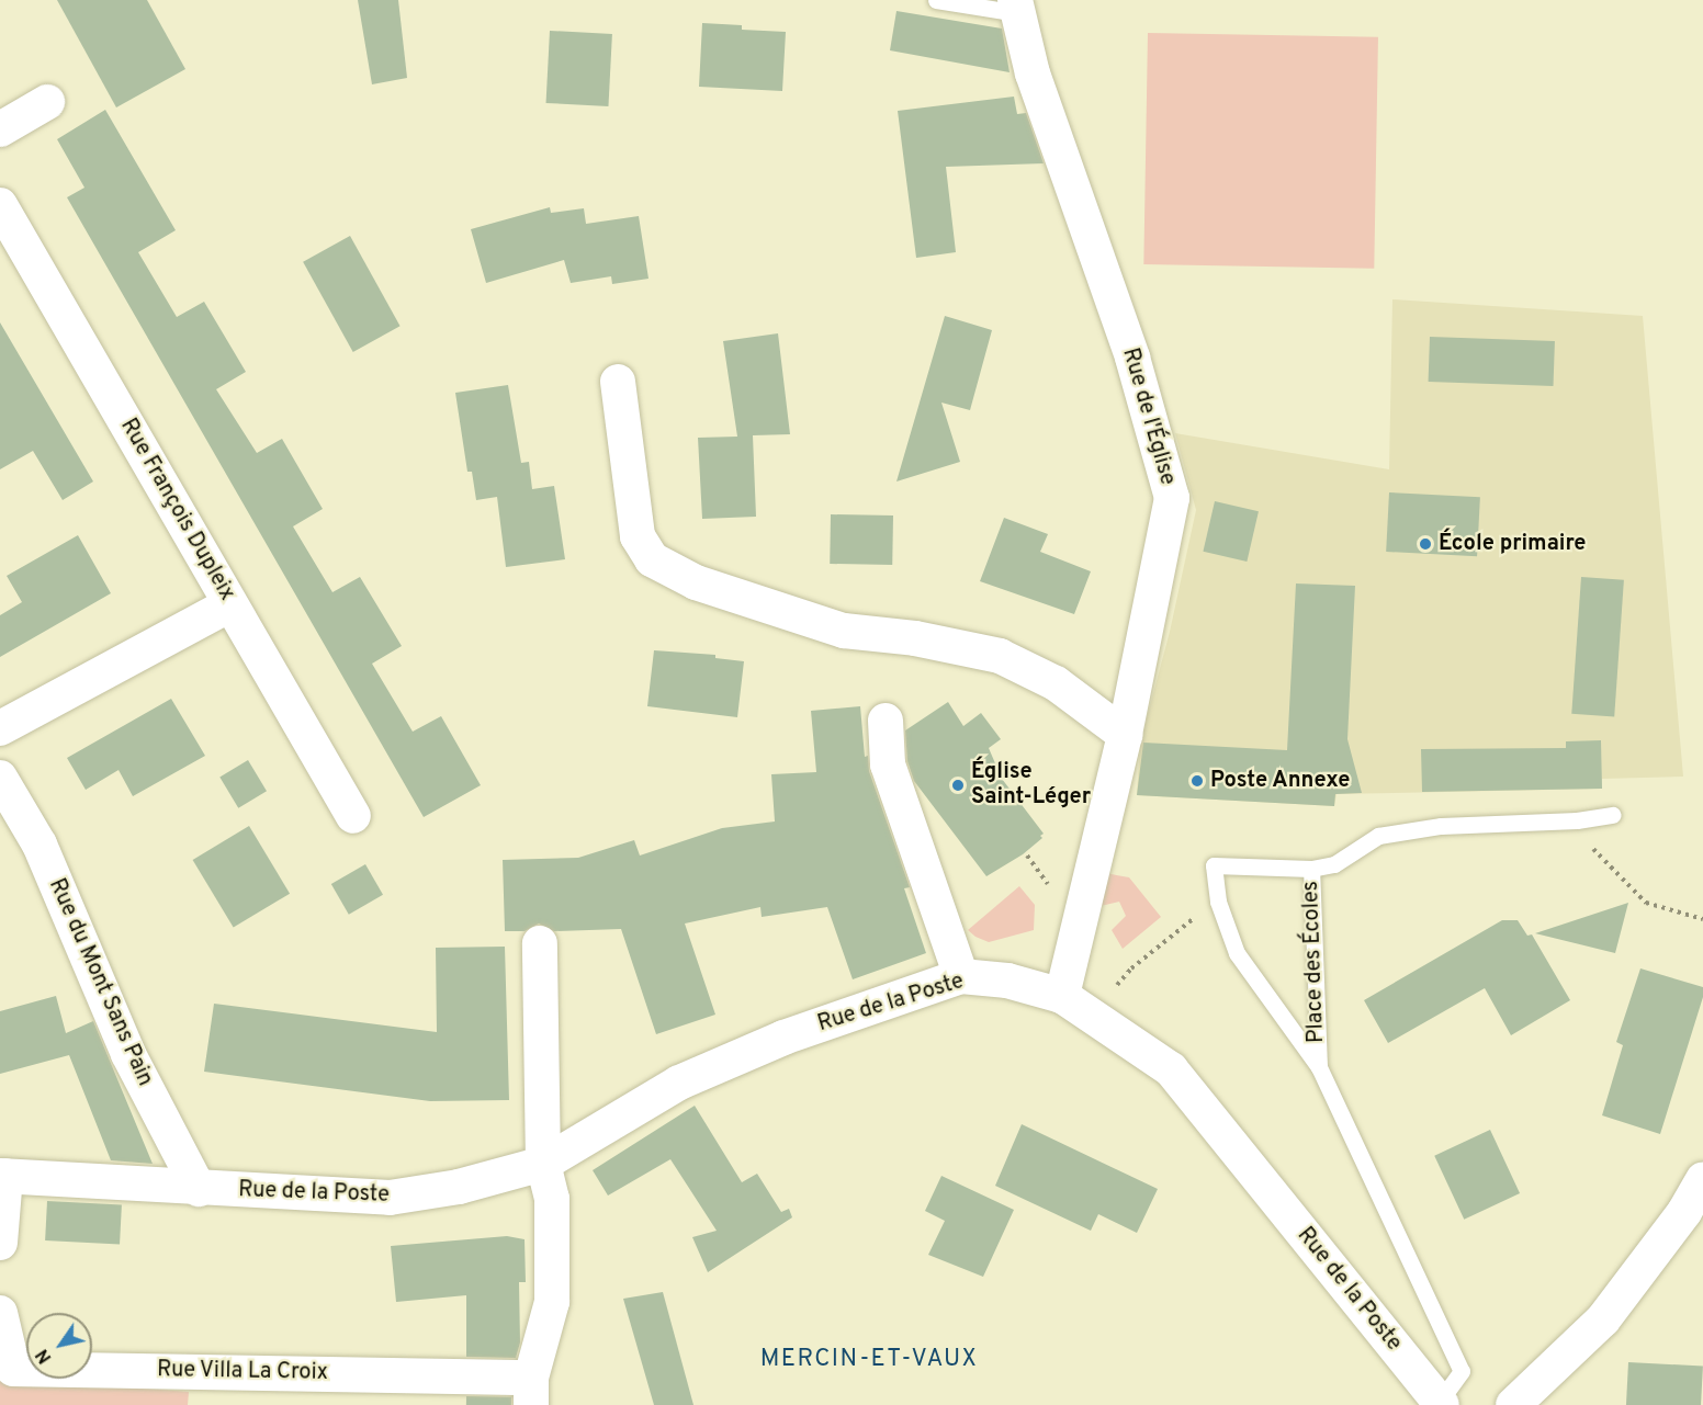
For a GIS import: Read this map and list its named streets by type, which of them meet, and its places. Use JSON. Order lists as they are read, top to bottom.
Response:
{
  "streets": {
    "street": [
      "Rue de l'Église",
      "Rue François Dupleix",
      "Rue du Mont Sans Pain",
      "Rue de la Poste",
      "Rue Villa La Croix"
    ],
    "lane": ["Place des Écoles"]
  },
  "crossings": [
    ["Rue de l'Église", "Rue de la Poste"],
    ["Place des Écoles", "Rue de la Poste"],
    ["Rue du Mont Sans Pain", "Rue de la Poste"]
  ],
  "districts": ["MERCIN-ET-VAUX"],
  "places": ["École primaire", "Poste Annexe", "Église Saint-Léger"],
  "north": "bottom left"
}
